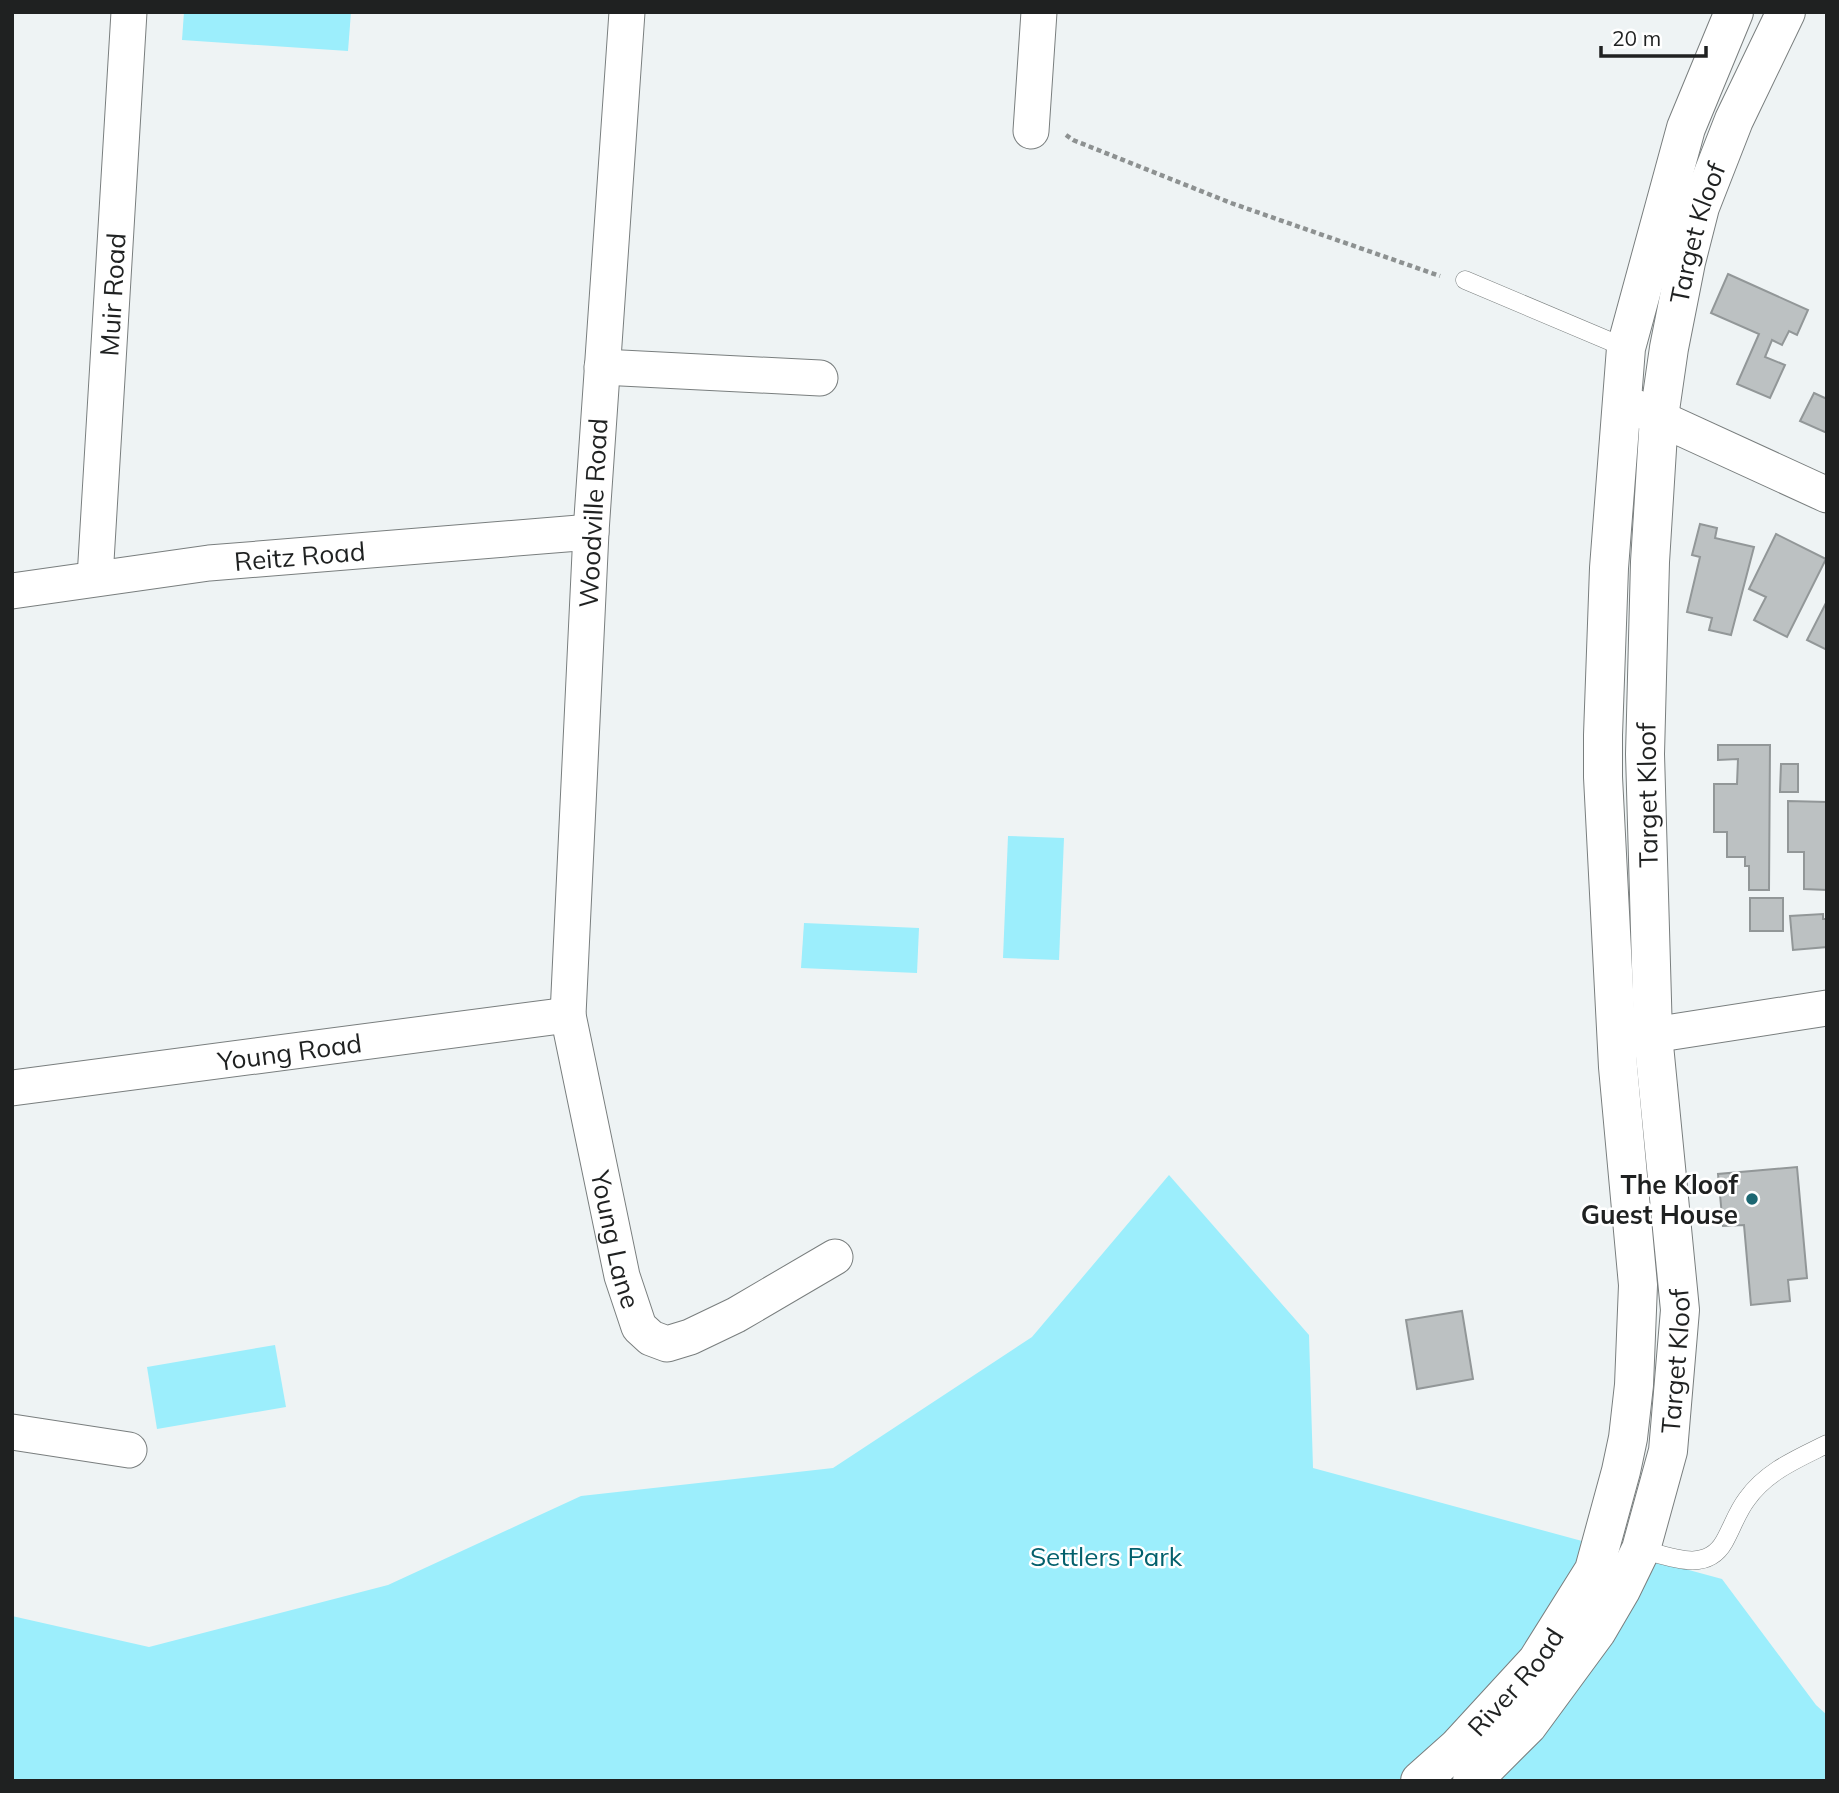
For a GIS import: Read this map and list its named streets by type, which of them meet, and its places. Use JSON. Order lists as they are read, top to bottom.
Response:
{
  "streets": {
    "main road": ["Target Kloof", "River Road"],
    "street": [
      "Muir Road",
      "Woodville Road",
      "Reitz Road",
      "Young Road",
      "Young Lane"
    ]
  },
  "crossings": [
    ["Target Kloof", "River Road"],
    ["Muir Road", "Reitz Road"],
    ["Woodville Road", "Reitz Road"],
    ["Woodville Road", "Young Road"],
    ["Woodville Road", "Young Lane"],
    ["Young Road", "Young Lane"]
  ],
  "parks": ["Settlers Park"],
  "places": ["The Kloof Guest House"],
  "scale_bar": "20 m"
}
